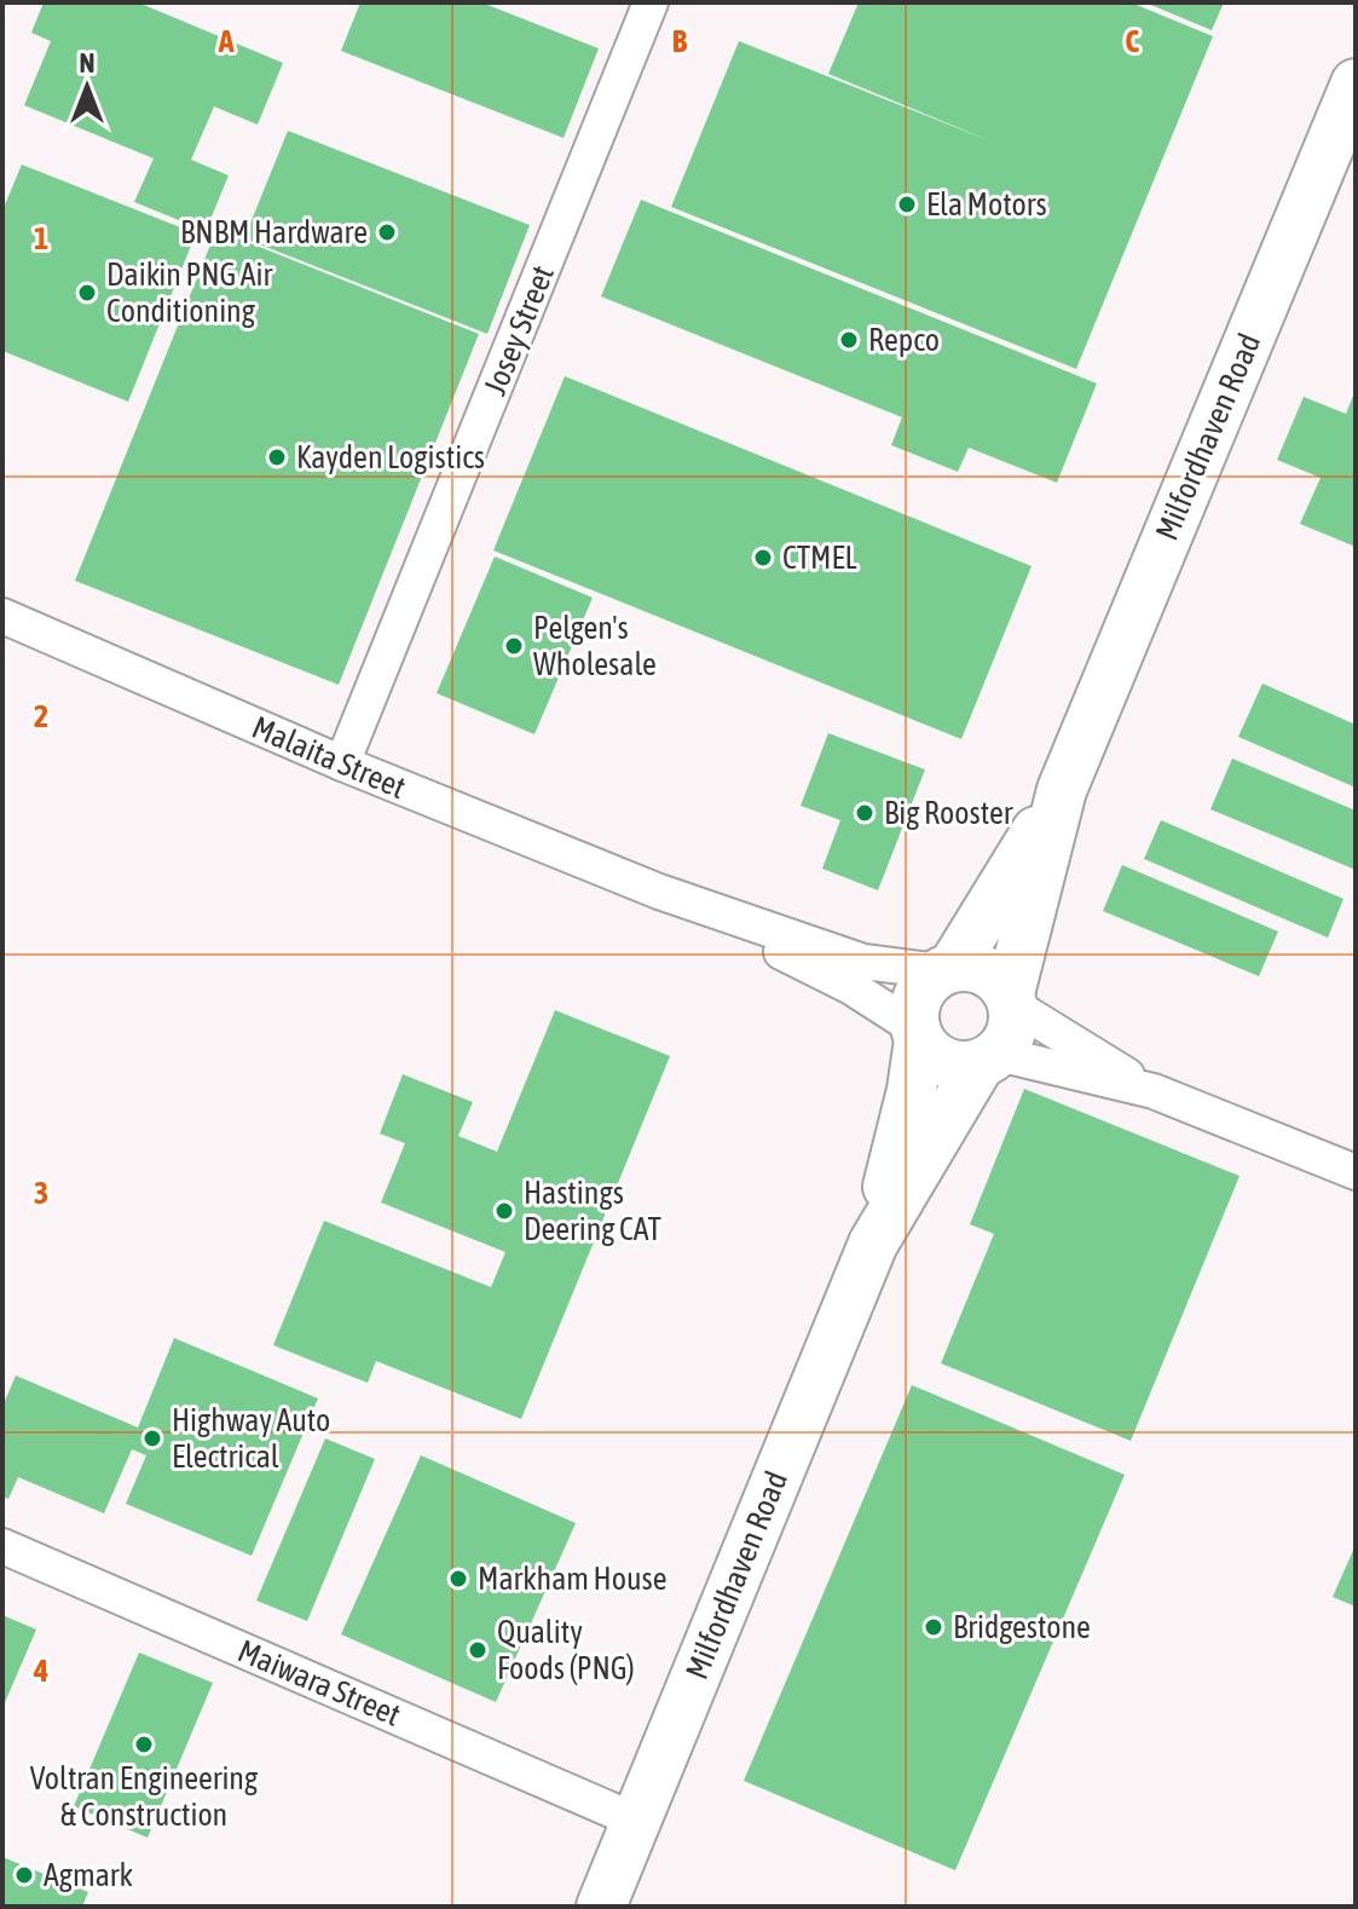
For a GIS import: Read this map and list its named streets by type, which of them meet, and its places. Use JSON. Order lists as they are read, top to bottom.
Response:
{
  "streets": {
    "main road": ["Milfordhaven Road"],
    "street": ["Josey Street", "Malaita Street", "Maiwara Street"]
  },
  "crossings": [
    ["Josey Street", "Malaita Street"],
    ["Milfordhaven Road", "Malaita Street"],
    ["Milfordhaven Road", "Maiwara Street"]
  ],
  "places": [
    "Ela Motors",
    "BNBM Hardware",
    "Daikin PNG Air Conditioning",
    "Repco",
    "Kayden Logistics",
    "CTMEL",
    "Pelgen's Wholesale",
    "Big Rooster",
    "Hastings Deering CAT",
    "Highway Auto Electrical",
    "Markham House",
    "Bridgestone",
    "Quality Foods (PNG)",
    "Voltran Engineering & Construction",
    "Agmark"
  ],
  "north": "top",
  "grid": {
    "columns": ["A", "B", "C"],
    "rows": [
      "1",
      "2",
      "3",
      "4"
    ]
  }
}
